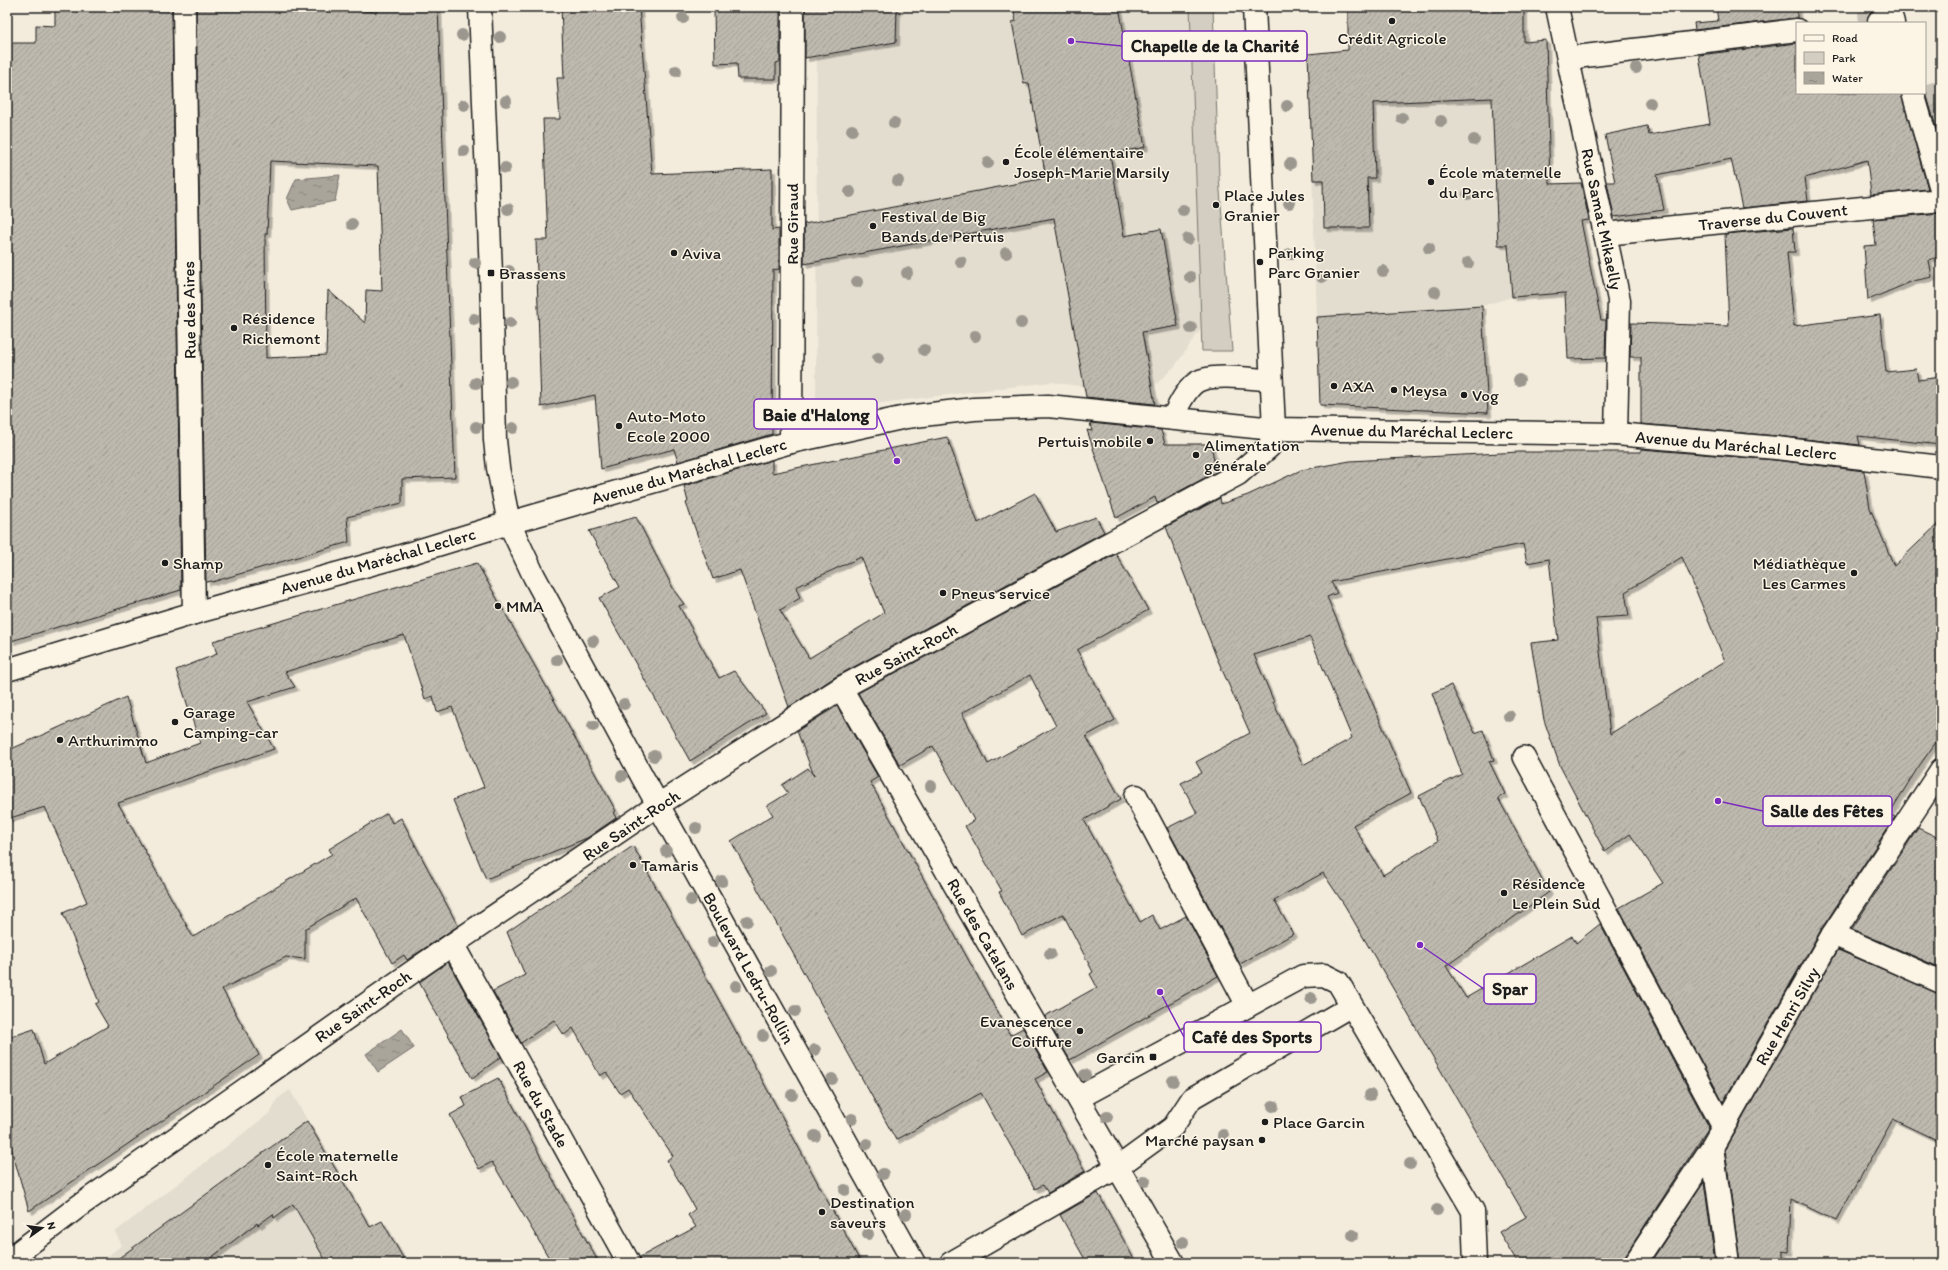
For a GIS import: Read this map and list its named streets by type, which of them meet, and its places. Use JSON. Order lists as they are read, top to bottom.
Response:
{
  "streets": {
    "street": [
      "Traverse du Couvent",
      "Rue Samat Mikaelly",
      "Rue Giraud",
      "Rue des Aires",
      "Avenue du Maréchal Leclerc",
      "Rue Saint-Roch",
      "Rue des Catalans",
      "Boulevard Ledru-Rollin",
      "Rue Henri Silvy",
      "Rue du Stade"
    ]
  },
  "crossings": [
    ["Traverse du Couvent", "Rue Samat Mikaelly"],
    ["Rue Samat Mikaelly", "Avenue du Maréchal Leclerc"],
    ["Rue Giraud", "Avenue du Maréchal Leclerc"],
    ["Rue des Aires", "Avenue du Maréchal Leclerc"],
    ["Avenue du Maréchal Leclerc", "Rue Saint-Roch"],
    ["Avenue du Maréchal Leclerc", "Boulevard Ledru-Rollin"],
    ["Rue Saint-Roch", "Rue des Catalans"],
    ["Rue Saint-Roch", "Boulevard Ledru-Rollin"],
    ["Rue Saint-Roch", "Rue du Stade"]
  ],
  "places": {
    "other": [
      "Crédit Agricole",
      "Chapelle de la Charité",
      "École élémentaire Joseph-Marie Marsily",
      "École maternelle du Parc",
      "Place Jules Granier",
      "Festival de Big Bands de Pertuis",
      "Aviva",
      "Parking Parc Granier",
      "Résidence Richemont",
      "AXA",
      "Meysa",
      "Vog",
      "Auto-Moto Ecole 2000",
      "Pertuis mobile",
      "Alimentation générale",
      "Baie d'Halong",
      "Shamp",
      "Médiathèque Les Carmes",
      "Pneus service",
      "MMA",
      "Garage Camping-car",
      "Arthurimmo",
      "Salle des Fêtes",
      "Tamaris",
      "Résidence Le Plein Sud",
      "Spar",
      "Café des Sports",
      "Evanescence Coiffure",
      "Place Garcin",
      "Marché paysan",
      "École maternelle Saint-Roch",
      "Destination saveurs"
    ],
    "transit": ["Brassens", "Garcin"]
  },
  "legend": ["Road", "Park", "Water"],
  "north": "right"
}
